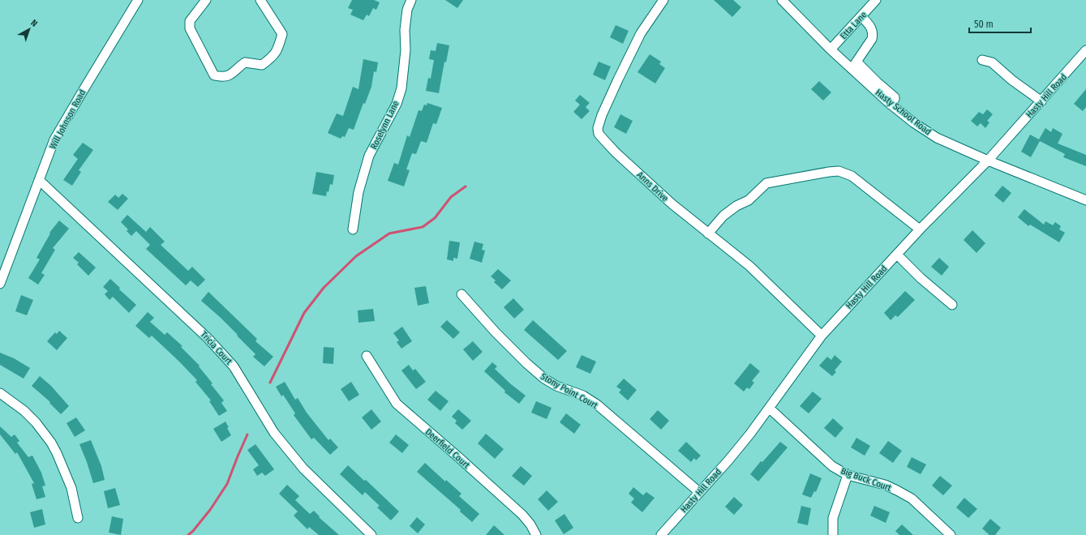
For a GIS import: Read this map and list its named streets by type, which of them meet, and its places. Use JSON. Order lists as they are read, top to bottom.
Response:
{
  "streets": {
    "street": [
      "Etta Lane",
      "Hasty Hill Road",
      "Hasty School Road",
      "Will Johnson Road",
      "Roselynn Lane",
      "Anns Drive",
      "Tricia Court",
      "Stony Point Court",
      "Deerfield Court",
      "Big Buck Court"
    ]
  },
  "crossings": [
    ["Etta Lane", "Hasty School Road"],
    ["Hasty Hill Road", "Hasty School Road"],
    ["Hasty Hill Road", "Anns Drive"],
    ["Hasty Hill Road", "Stony Point Court"],
    ["Hasty Hill Road", "Big Buck Court"],
    ["Will Johnson Road", "Tricia Court"]
  ],
  "scale_bar": "50 m",
  "north": "top right"
}
